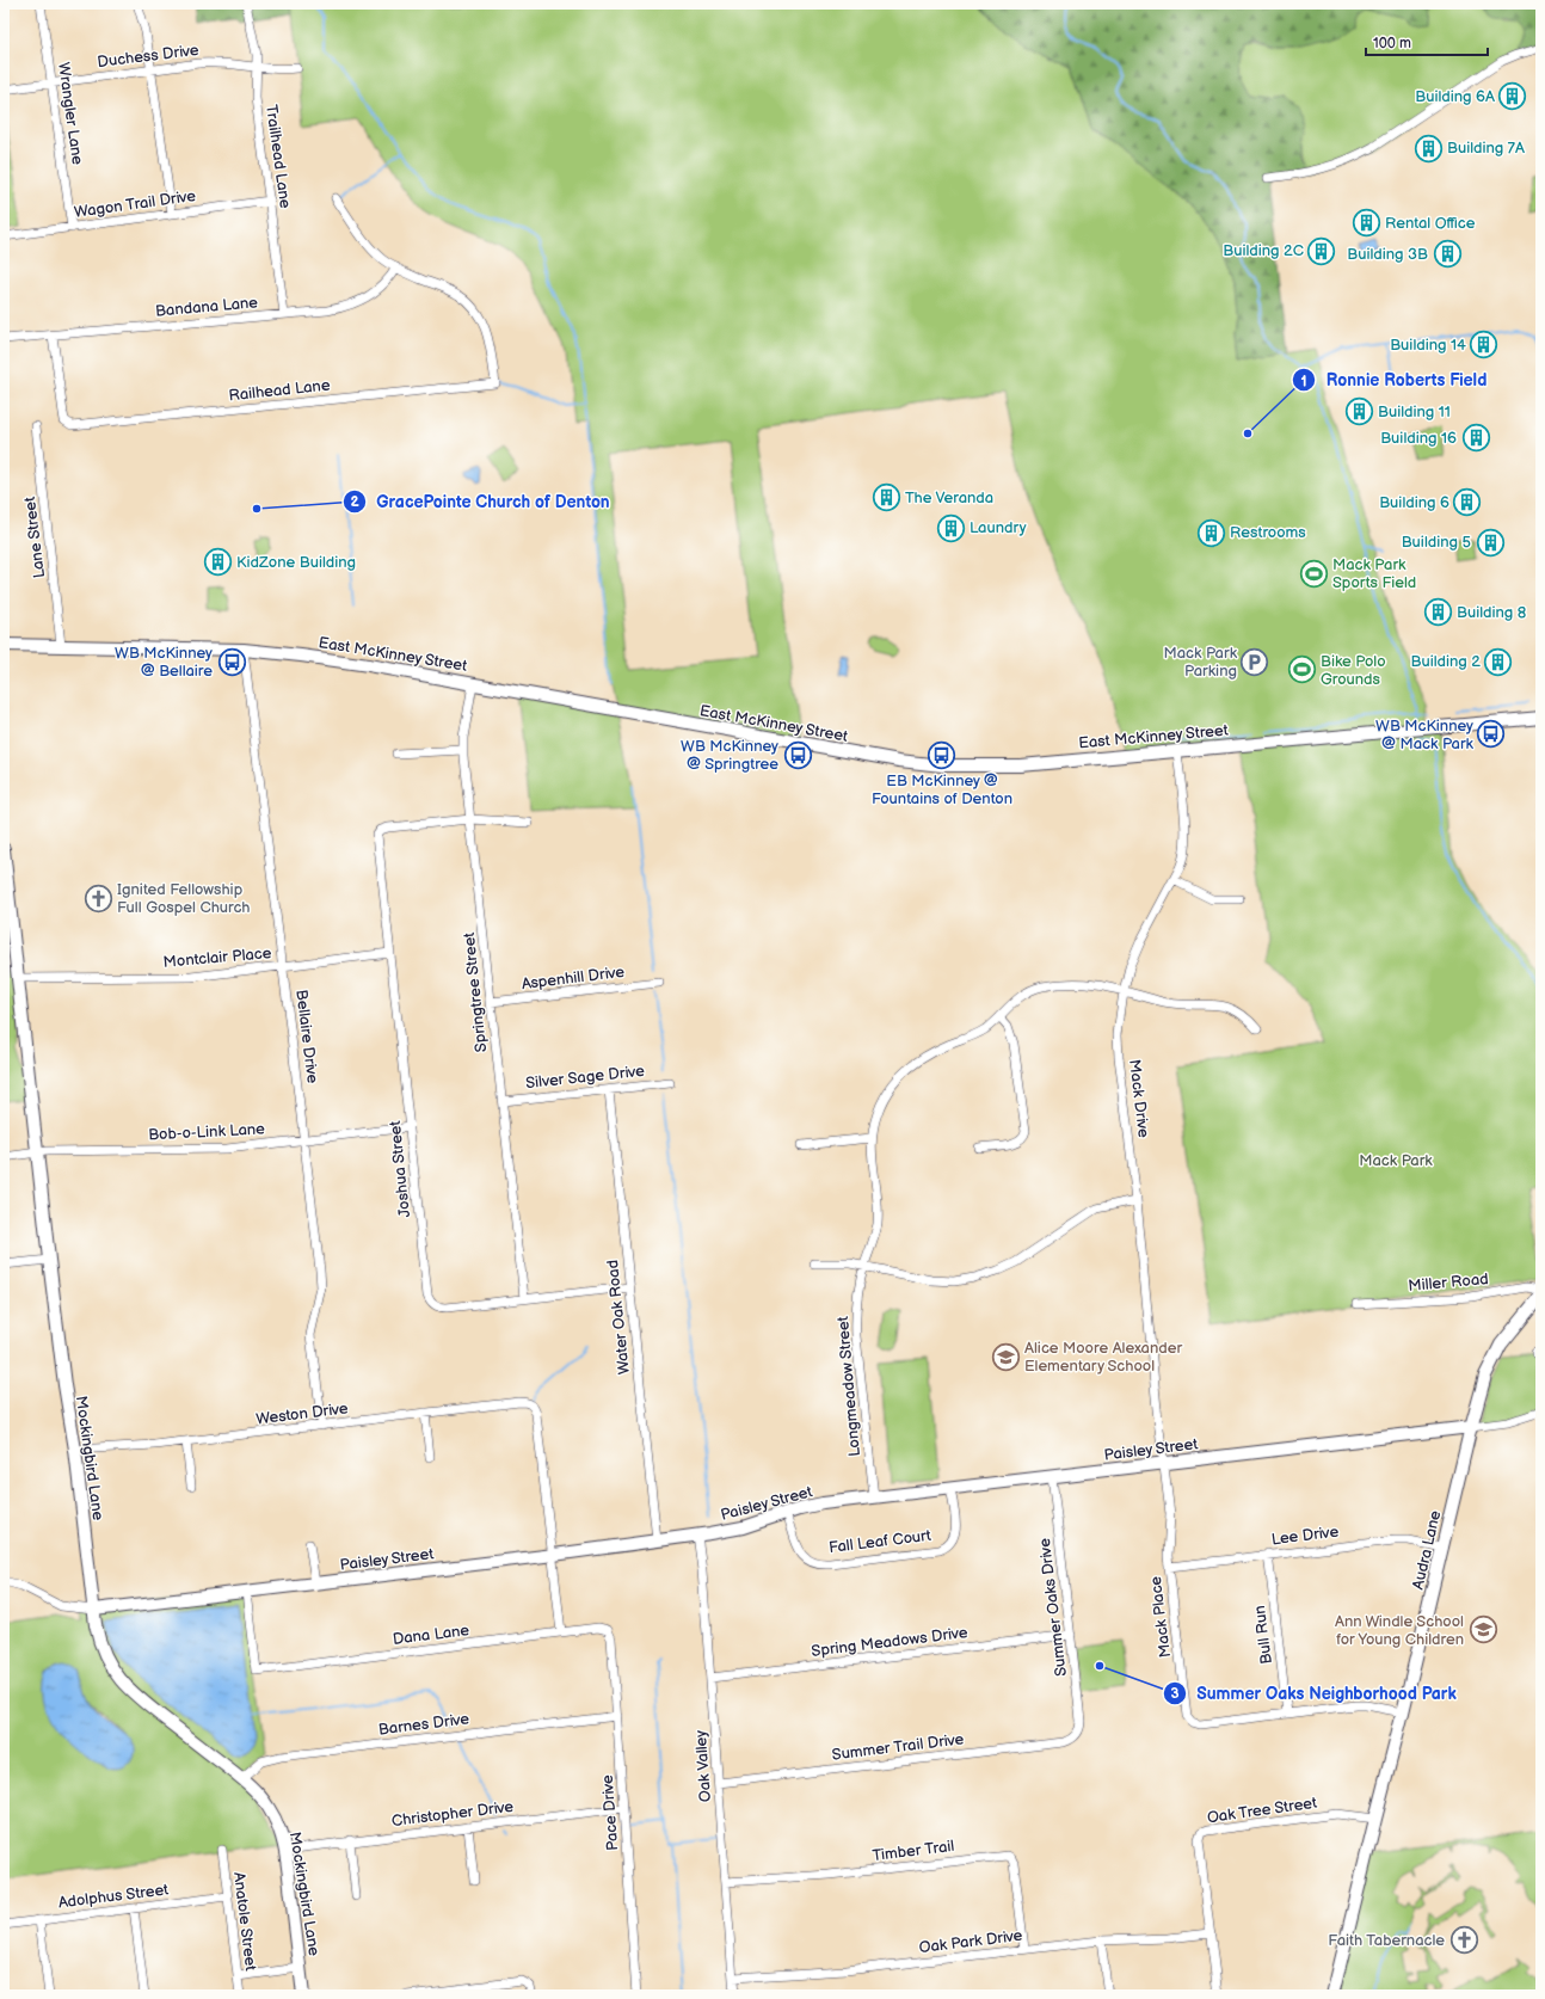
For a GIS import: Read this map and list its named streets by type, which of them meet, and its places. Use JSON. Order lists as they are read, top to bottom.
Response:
{
  "streets": {
    "street": [
      "Duchess Drive",
      "Wrangler Lane",
      "Trailhead Lane",
      "Wagon Trail Drive",
      "Bandana Lane",
      "Railhead Lane",
      "Lane Street",
      "East McKinney Street",
      "Montclair Place",
      "Aspenhill Drive",
      "Springtree Street",
      "Bellaire Drive",
      "Silver Sage Drive",
      "Mack Drive",
      "Bob-o-Link Lane",
      "Joshua Street",
      "Miller Road",
      "Water Oak Road",
      "Longmeadow Street",
      "Weston Drive",
      "Paisley Street",
      "Mockingbird Lane",
      "Lee Drive",
      "Fall Leaf Court",
      "Audra Lane",
      "Summer Oaks Drive",
      "Mack Place",
      "Dana Lane",
      "Bull Run",
      "Spring Meadows Drive",
      "Barnes Drive",
      "Summer Trail Drive",
      "Oak Valley",
      "Oak Tree Street",
      "Pace Drive",
      "Christopher Drive",
      "Timber Trail",
      "Adolphus Street",
      "Anatole Street",
      "Oak Park Drive"
    ]
  },
  "crossings": [
    ["Duchess Drive", "Wrangler Lane"],
    ["Duchess Drive", "Trailhead Lane"],
    ["Wrangler Lane", "Wagon Trail Drive"],
    ["Trailhead Lane", "Wagon Trail Drive"],
    ["Trailhead Lane", "Bandana Lane"],
    ["Bandana Lane", "Railhead Lane"],
    ["Lane Street", "East McKinney Street"],
    ["East McKinney Street", "Springtree Street"],
    ["East McKinney Street", "Bellaire Drive"],
    ["East McKinney Street", "Mack Drive"],
    ["Montclair Place", "Bellaire Drive"],
    ["Montclair Place", "Joshua Street"],
    ["Montclair Place", "Mockingbird Lane"],
    ["Aspenhill Drive", "Springtree Street"],
    ["Springtree Street", "Silver Sage Drive"],
    ["Springtree Street", "Joshua Street"],
    ["Bellaire Drive", "Bob-o-Link Lane"],
    ["Bellaire Drive", "Weston Drive"],
    ["Silver Sage Drive", "Water Oak Road"],
    ["Mack Drive", "Longmeadow Street"],
    ["Mack Drive", "Paisley Street"],
    ["Mack Drive", "Mack Place"],
    ["Bob-o-Link Lane", "Joshua Street"],
    ["Bob-o-Link Lane", "Mockingbird Lane"],
    ["Joshua Street", "Water Oak Road"],
    ["Miller Road", "Audra Lane"],
    ["Water Oak Road", "Paisley Street"],
    ["Longmeadow Street", "Paisley Street"],
    ["Weston Drive", "Paisley Street"],
    ["Weston Drive", "Mockingbird Lane"],
    ["Paisley Street", "Mockingbird Lane"],
    ["Paisley Street", "Fall Leaf Court"],
    ["Paisley Street", "Audra Lane"],
    ["Paisley Street", "Summer Oaks Drive"],
    ["Paisley Street", "Mack Place"],
    ["Paisley Street", "Dana Lane"],
    ["Paisley Street", "Oak Valley"],
    ["Mockingbird Lane", "Barnes Drive"],
    ["Mockingbird Lane", "Christopher Drive"],
    ["Lee Drive", "Audra Lane"],
    ["Lee Drive", "Mack Place"],
    ["Lee Drive", "Bull Run"],
    ["Audra Lane", "Mack Place"],
    ["Audra Lane", "Oak Tree Street"],
    ["Summer Oaks Drive", "Spring Meadows Drive"],
    ["Summer Oaks Drive", "Summer Trail Drive"],
    ["Mack Place", "Bull Run"],
    ["Dana Lane", "Pace Drive"],
    ["Spring Meadows Drive", "Oak Valley"],
    ["Barnes Drive", "Pace Drive"],
    ["Summer Trail Drive", "Oak Valley"],
    ["Oak Valley", "Timber Trail"],
    ["Oak Valley", "Oak Park Drive"],
    ["Oak Tree Street", "Oak Park Drive"],
    ["Pace Drive", "Christopher Drive"],
    ["Timber Trail", "Oak Park Drive"],
    ["Adolphus Street", "Anatole Street"]
  ],
  "parks": ["Mack Park"],
  "places": {
    "building": [
      "Building 6A",
      "Building 7A",
      "Rental Office",
      "Building 2C",
      "Building 3B",
      "Building 14",
      "Building 11",
      "Building 16",
      "The Veranda",
      "Building 6",
      "Laundry",
      "Restrooms",
      "Building 5",
      "KidZone Building",
      "Building 8",
      "Building 2"
    ],
    "other": ["Ronnie Roberts Field", "GracePointe Church of Denton", "Summer Oaks Neighborhood Park"],
    "sports": ["Mack Park Sports Field", "Bike Polo Grounds"],
    "bus stop": [
      "WB McKinney @ Bellaire",
      "WB McKinney @ Mack Park",
      "WB McKinney @ Springtree",
      "EB McKinney @ Fountains of Denton"
    ],
    "parking": ["Mack Park Parking"],
    "church": ["Ignited Fellowship Full Gospel Church", "Faith Tabernacle"],
    "school or university": ["Alice Moore Alexander Elementary School", "Ann Windle School for Young Children"]
  },
  "scale_bar": "100 m"
}
